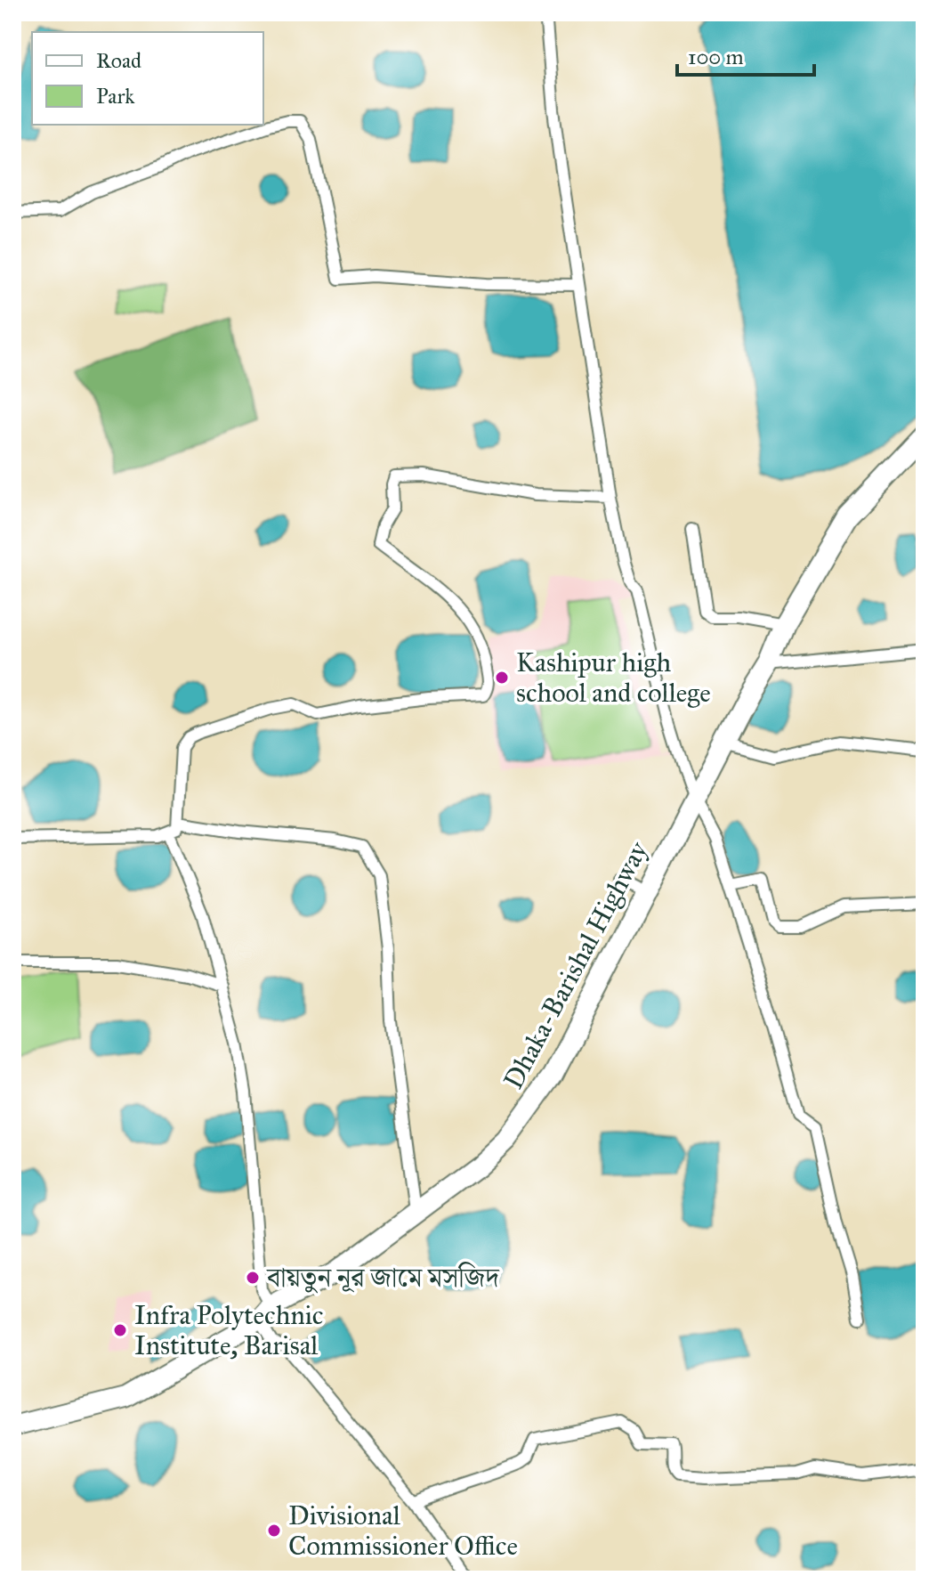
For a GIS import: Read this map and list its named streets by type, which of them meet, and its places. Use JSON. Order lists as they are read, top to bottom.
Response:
{
  "streets": {
    "highway": ["Dhaka-Barishal Highway"]
  },
  "places": [
    "Kashipur high school and college",
    "বায়তুন নূর জামে মসজিদ",
    "Infra Polytechnic Institute, Barisal",
    "Divisional Commissioner Office"
  ],
  "legend": ["Road", "Park"],
  "scale_bar": "100 m"
}
